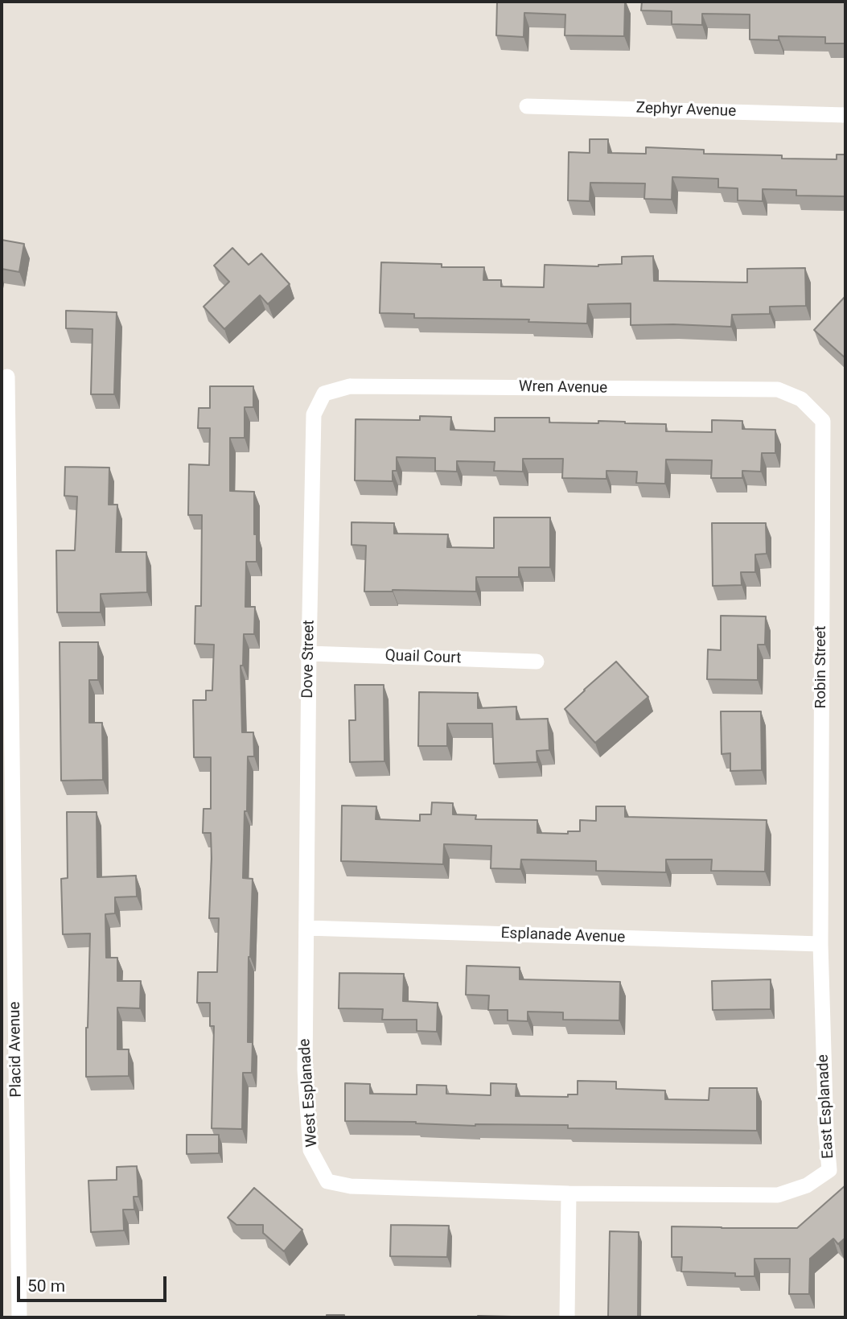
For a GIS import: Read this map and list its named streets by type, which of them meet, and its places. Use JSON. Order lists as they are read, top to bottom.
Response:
{
  "streets": {
    "street": [
      "Zephyr Avenue",
      "Wren Avenue",
      "Quail Court",
      "Dove Street",
      "Robin Street",
      "Esplanade Avenue",
      "Placid Avenue",
      "West Esplanade",
      "East Esplanade"
    ]
  },
  "crossings": [
    ["Wren Avenue", "Dove Street"],
    ["Wren Avenue", "Robin Street"],
    ["Quail Court", "Dove Street"],
    ["Dove Street", "Esplanade Avenue"],
    ["Dove Street", "West Esplanade"],
    ["Robin Street", "Esplanade Avenue"],
    ["Robin Street", "East Esplanade"],
    ["Esplanade Avenue", "West Esplanade"],
    ["Esplanade Avenue", "East Esplanade"],
    ["West Esplanade", "East Esplanade"]
  ],
  "scale_bar": "50 m"
}
